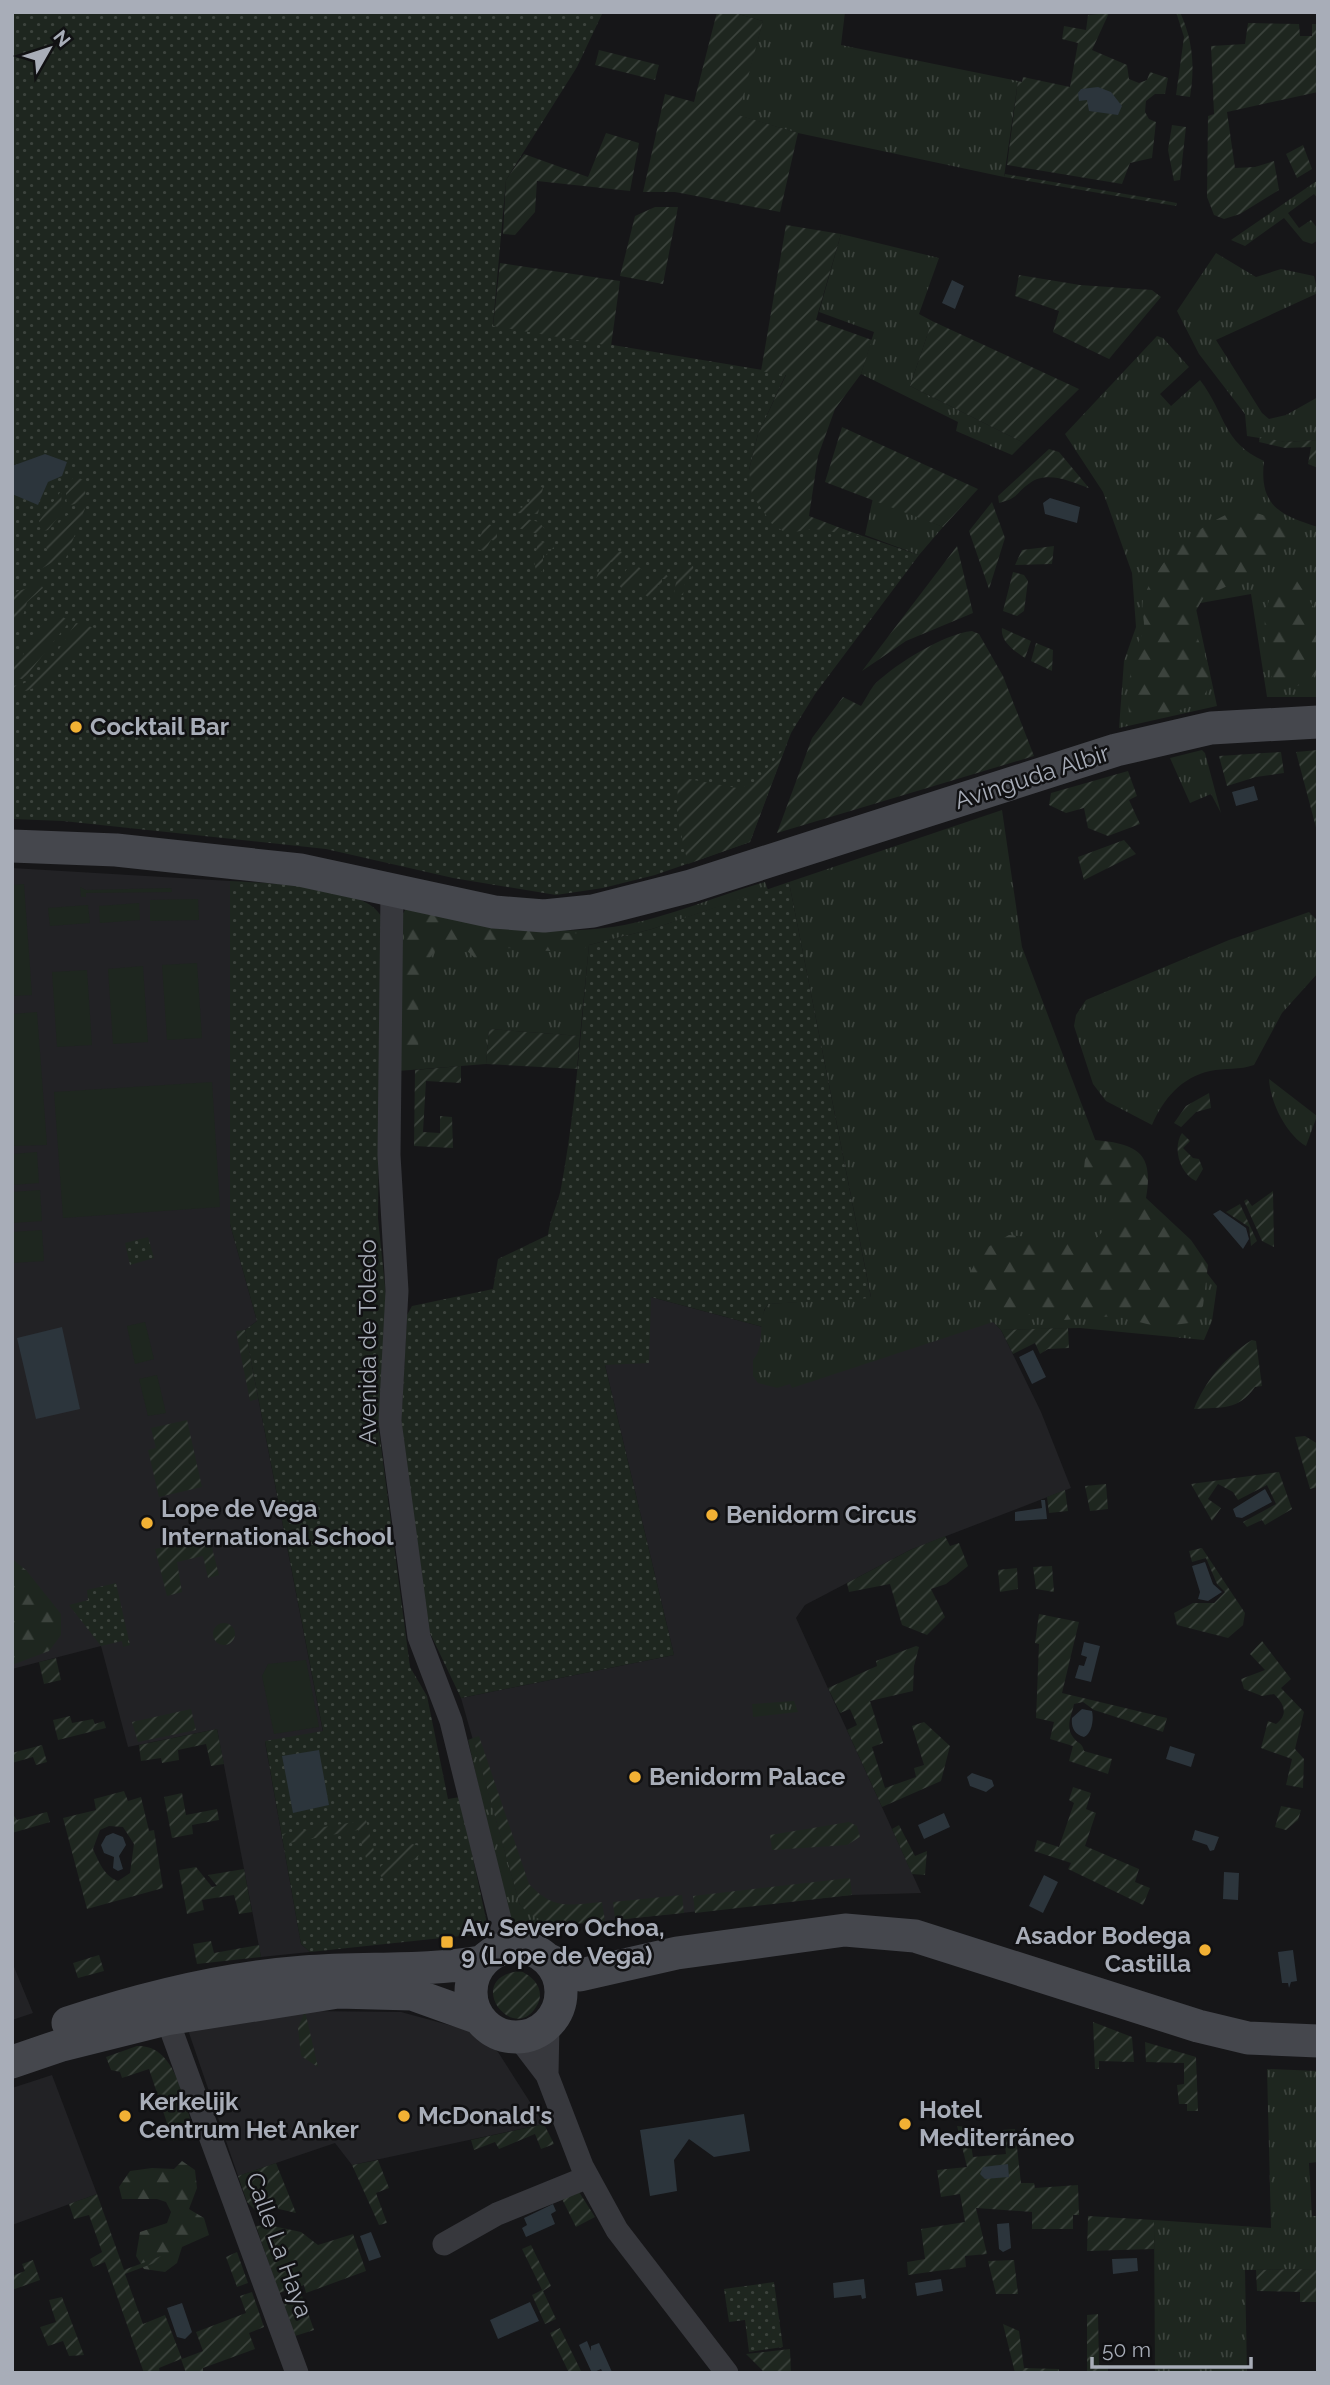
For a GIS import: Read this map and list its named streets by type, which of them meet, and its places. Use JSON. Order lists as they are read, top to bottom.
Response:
{
  "streets": {
    "street": ["Avinguda Albir", "Avenida de Toledo", "Calle La Haya"]
  },
  "crossings": [
    ["Avinguda Albir", "Avenida de Toledo"]
  ],
  "places": {
    "other": [
      "Cocktail Bar",
      "Benidorm Circus",
      "Lope de Vega International School",
      "Benidorm Palace",
      "Asador Bodega Castilla",
      "Kerkelijk Centrum Het Anker",
      "McDonald's",
      "Hotel Mediterráneo"
    ],
    "transit": ["Av. Severo Ochoa, 9 (Lope de Vega)"]
  },
  "scale_bar": "50 m",
  "north": "top right"
}
